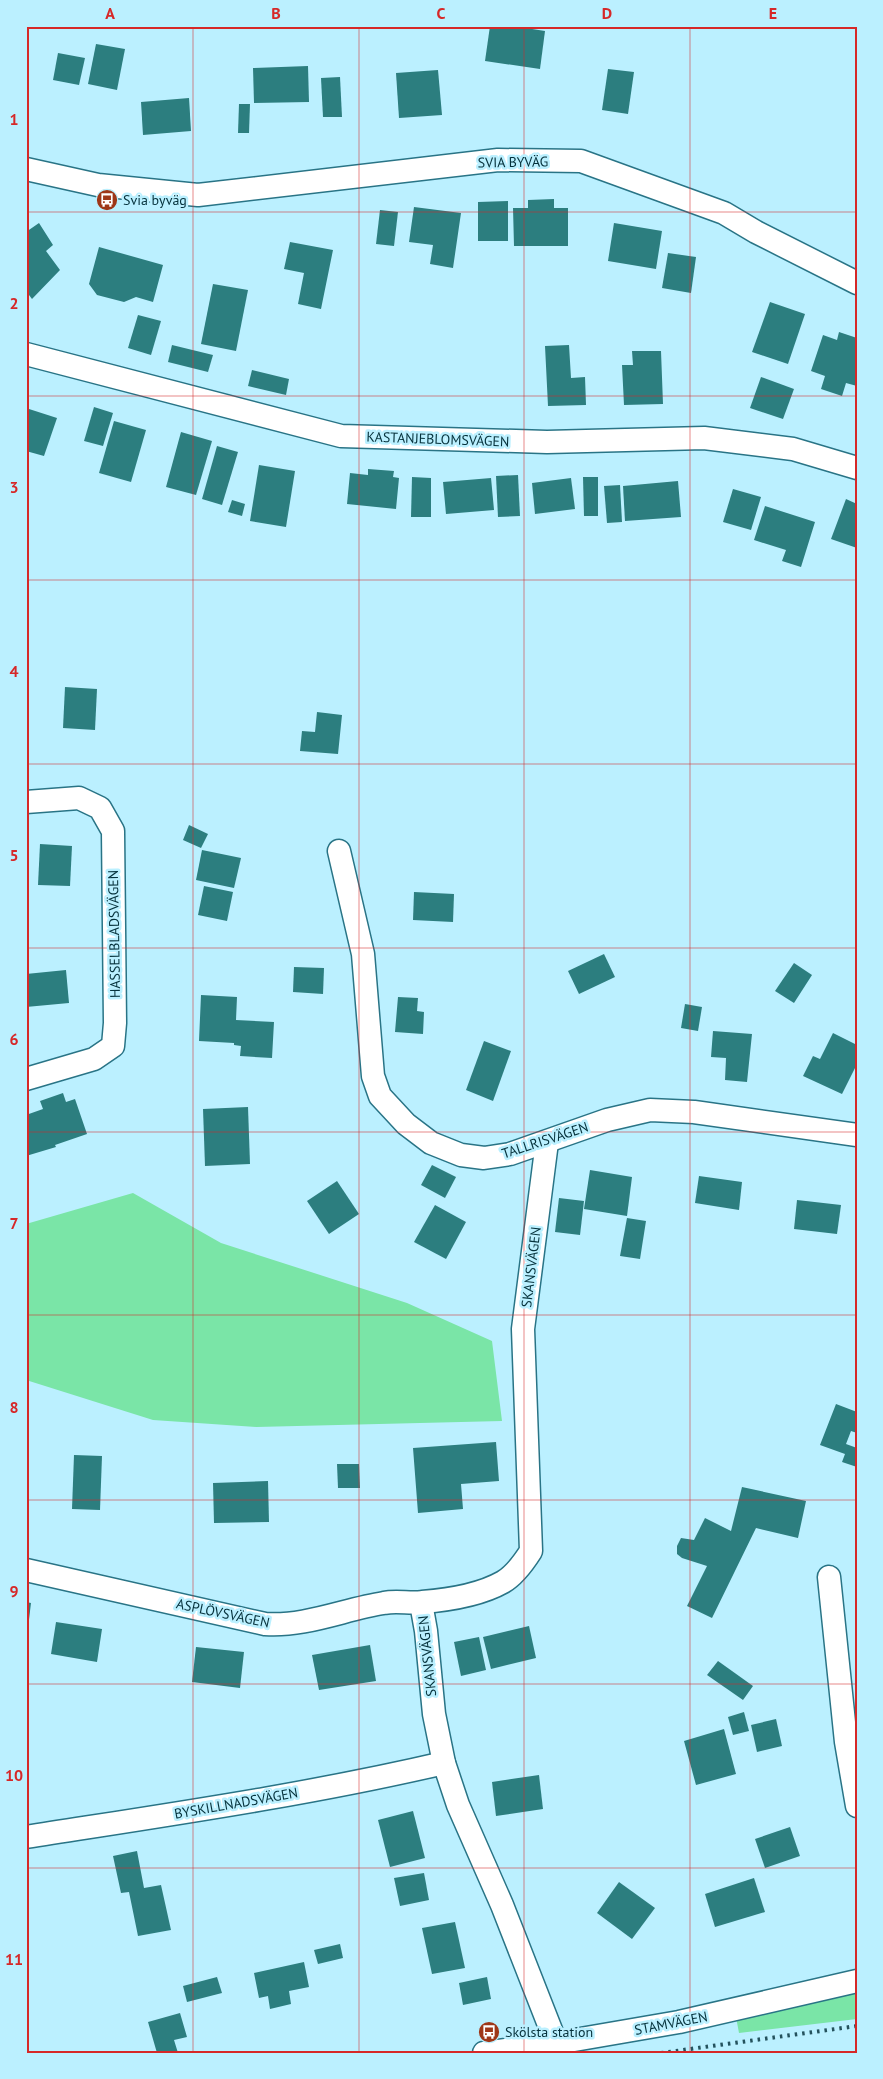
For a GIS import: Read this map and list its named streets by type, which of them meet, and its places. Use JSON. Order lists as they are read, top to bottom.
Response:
{
  "streets": {
    "street": [
      "SVIA BYVÄG",
      "KASTANJEBLOMSVÄGEN",
      "HASSELBLADSVÄGEN",
      "TALLRISVÄGEN",
      "SKANSVÄGEN",
      "ASPLÖVSVÄGEN",
      "BYSKILLNADSVÄGEN",
      "STAMVÄGEN"
    ]
  },
  "crossings": [
    ["TALLRISVÄGEN", "SKANSVÄGEN"],
    ["SKANSVÄGEN", "ASPLÖVSVÄGEN"],
    ["SKANSVÄGEN", "BYSKILLNADSVÄGEN"],
    ["SKANSVÄGEN", "STAMVÄGEN"]
  ],
  "places": {
    "bus stop": ["Svia byväg", "Skölsta station"]
  },
  "grid": {
    "columns": [
      "A",
      "B",
      "C",
      "D",
      "E"
    ],
    "rows": [
      "1",
      "2",
      "3",
      "4",
      "5",
      "6",
      "7",
      "8",
      "9",
      "10",
      "11"
    ]
  }
}
